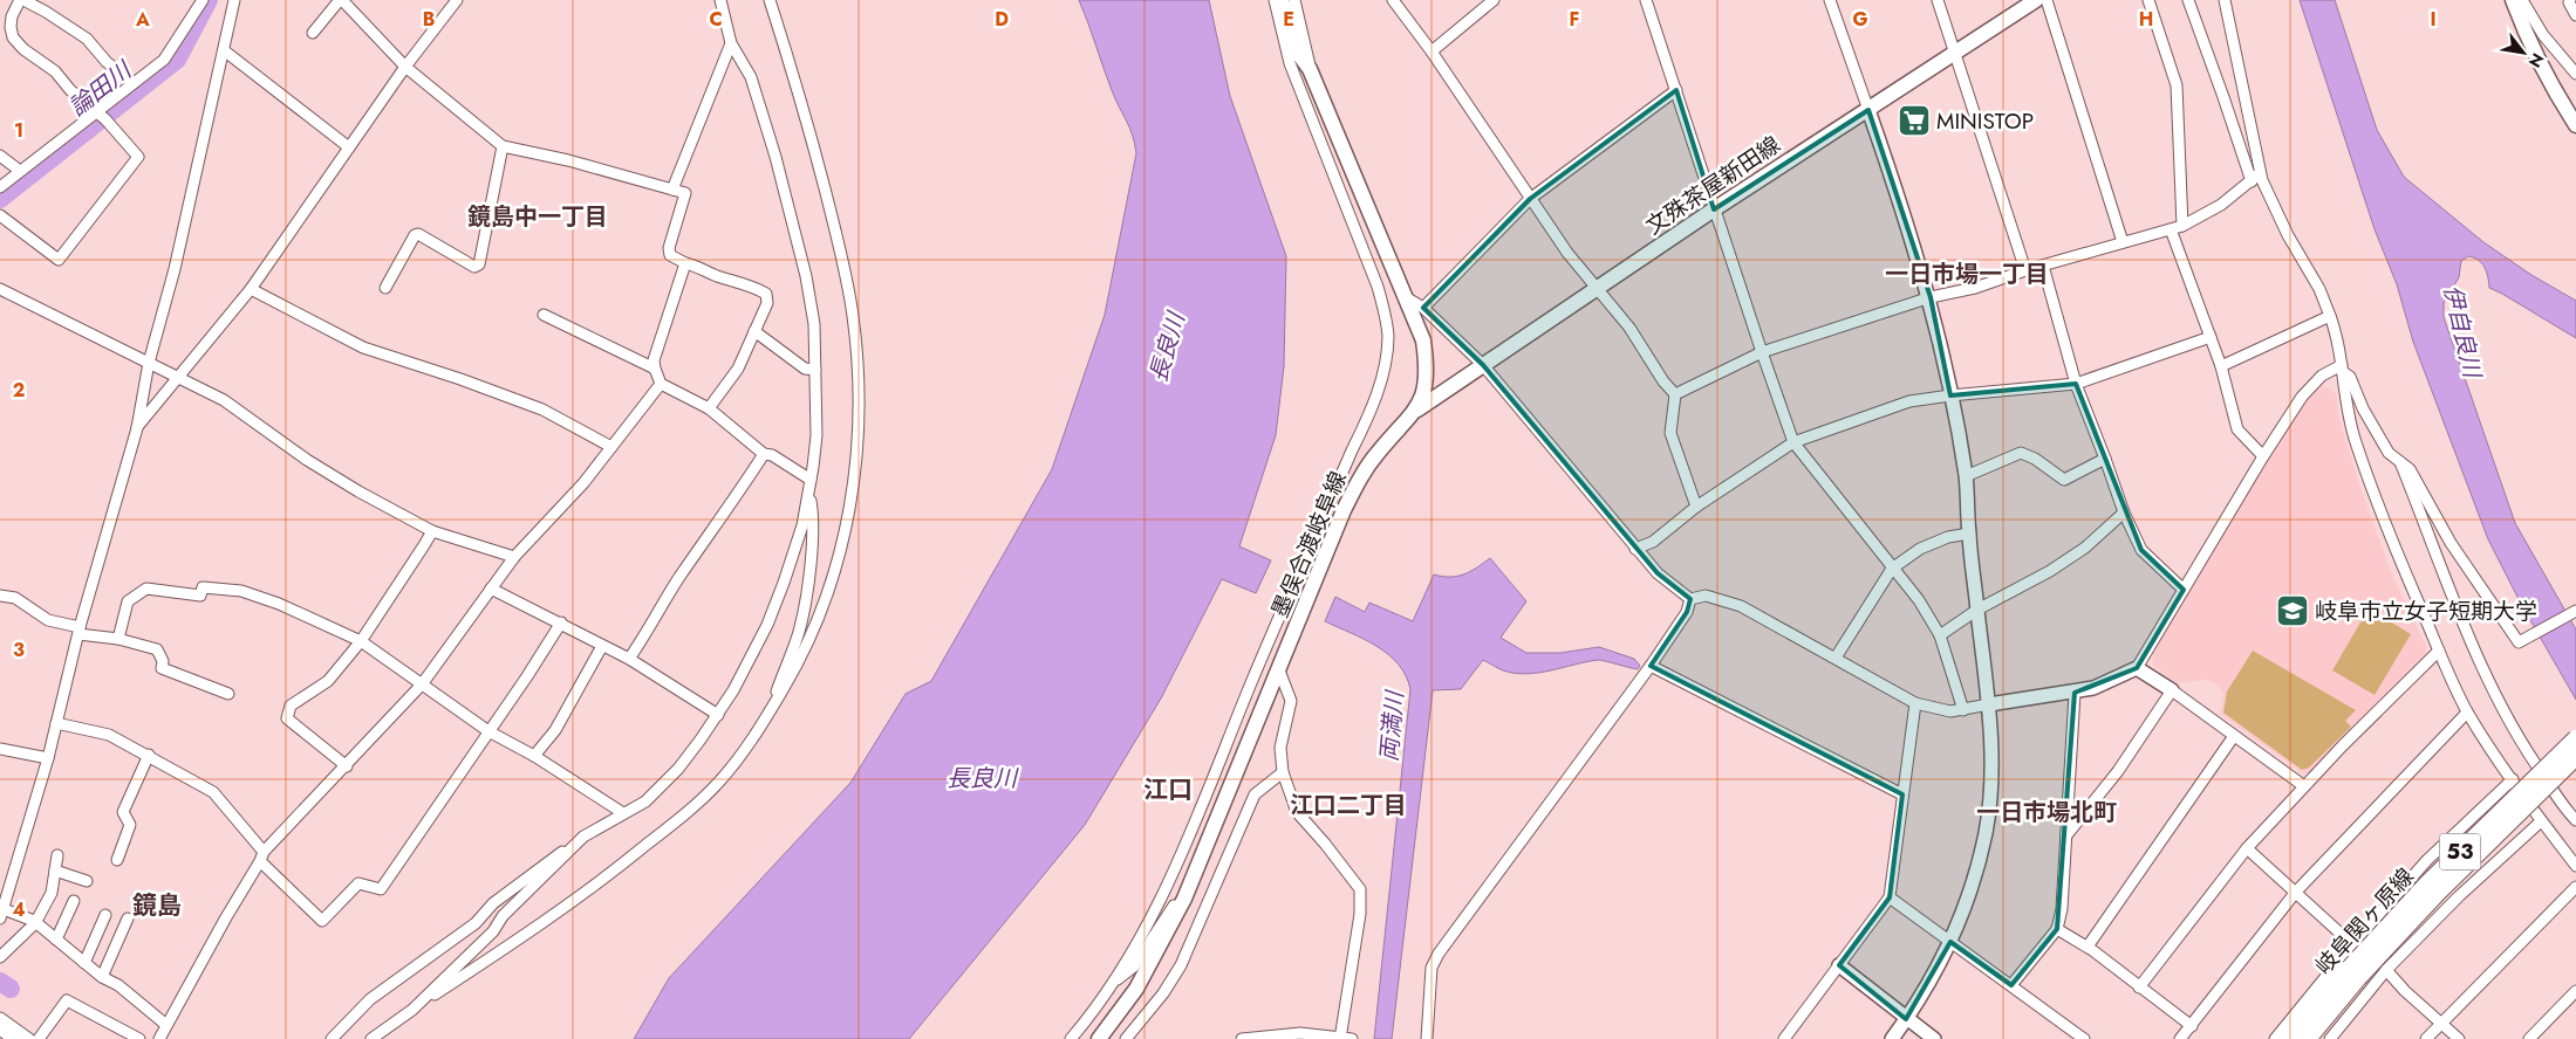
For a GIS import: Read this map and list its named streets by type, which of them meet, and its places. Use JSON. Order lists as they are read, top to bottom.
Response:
{
  "streets": {
    "main road": [
      "文殊茶屋新田線",
      "墨俣合渡岐阜線",
      "53",
      "岐阜関ヶ原線"
    ]
  },
  "crossings": [
    ["文殊茶屋新田線", "墨俣合渡岐阜線"]
  ],
  "districts": [
    "鏡島中一丁目",
    "一日市場一丁目",
    "江口",
    "江口二丁目",
    "一日市場北町",
    "鏡島"
  ],
  "water": [
    "論田川",
    "伊自良川",
    "長良川",
    "両満川"
  ],
  "places": {
    "supermarket": ["MINISTOP"],
    "school or university": ["岐阜市立女子短期大学"]
  },
  "north": "bottom right",
  "grid": {
    "columns": [
      "A",
      "B",
      "C",
      "D",
      "E",
      "F",
      "G",
      "H",
      "I"
    ],
    "rows": [
      "1",
      "2",
      "3",
      "4"
    ]
  }
}
